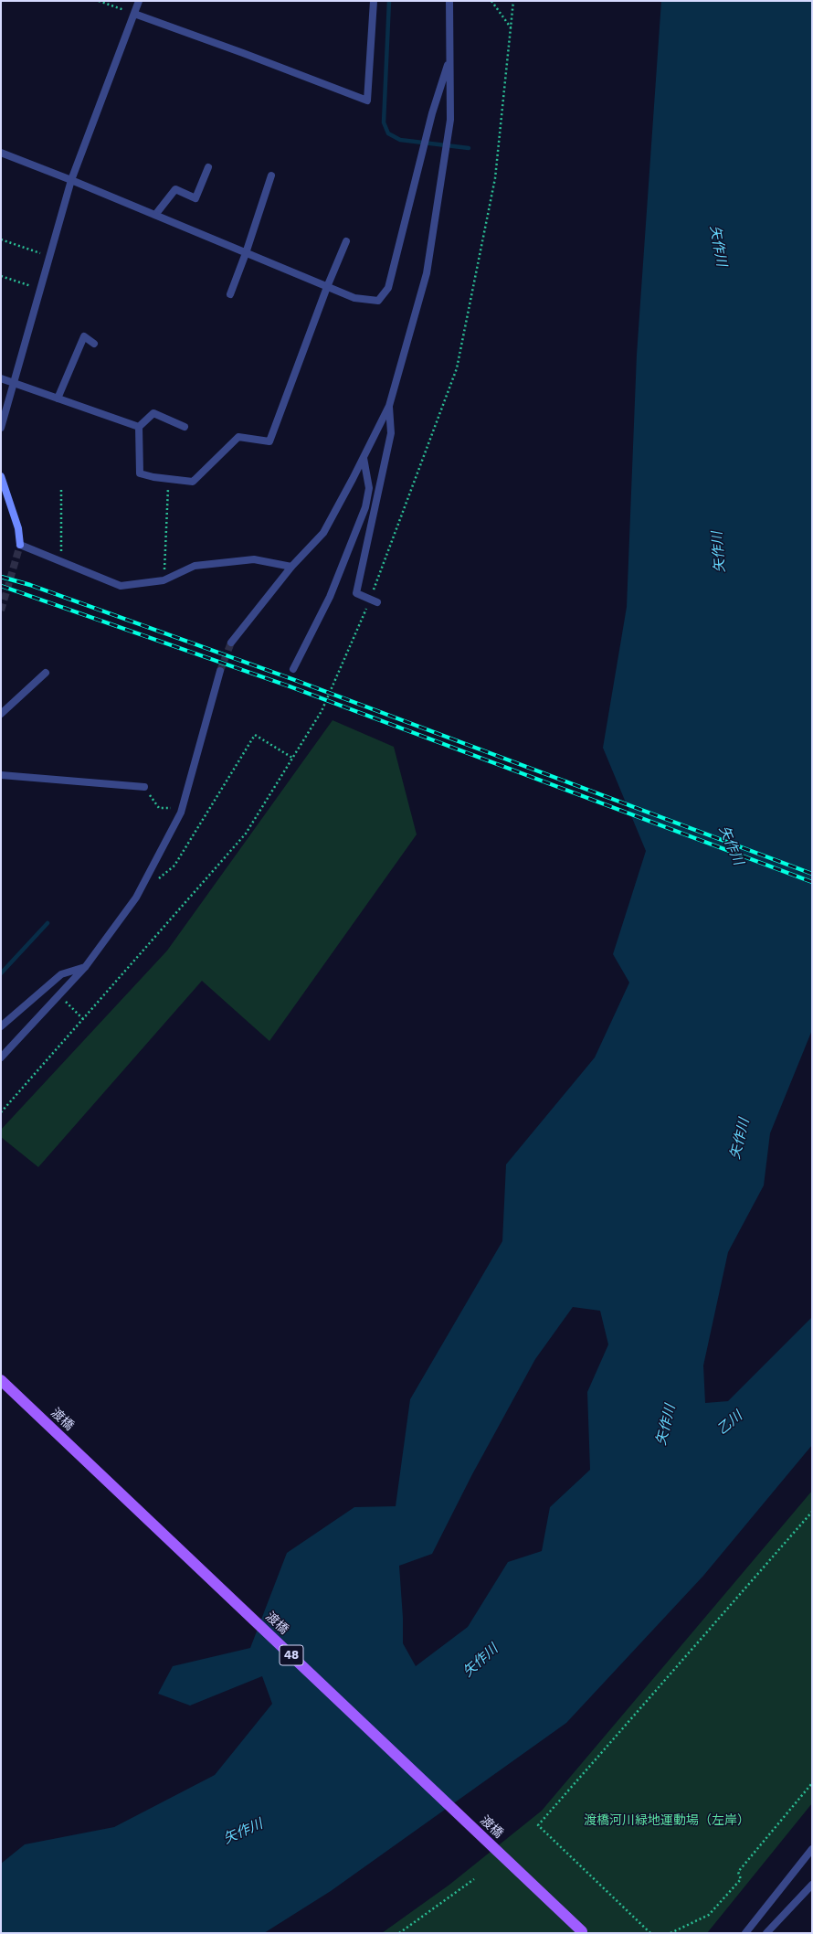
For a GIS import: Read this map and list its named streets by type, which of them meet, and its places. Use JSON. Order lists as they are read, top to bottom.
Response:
{
  "streets": {
    "main road": ["渡橋", "48"]
  },
  "water": ["矢作川", "乙川"],
  "parks": ["渡橋河川緑地運動場（左岸）"]
}
